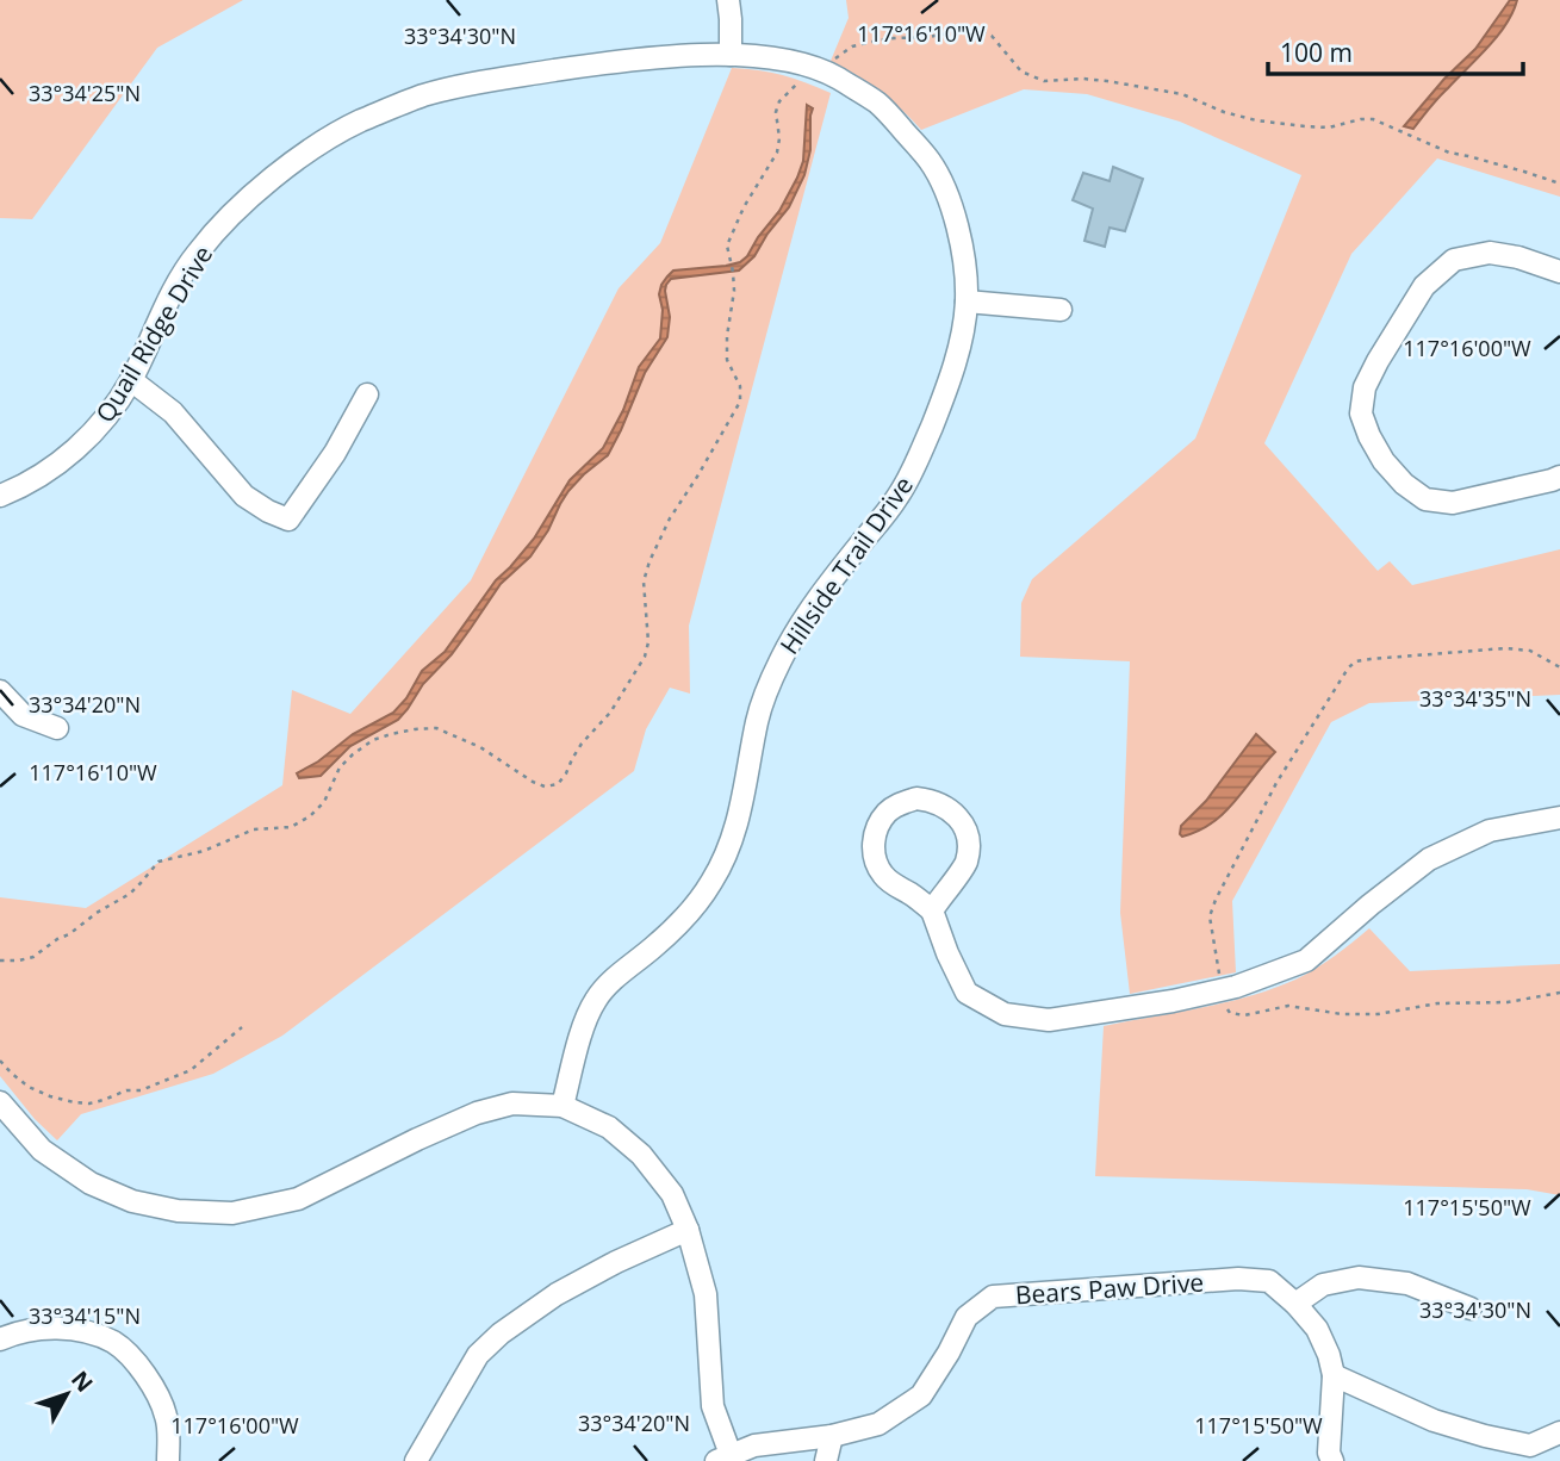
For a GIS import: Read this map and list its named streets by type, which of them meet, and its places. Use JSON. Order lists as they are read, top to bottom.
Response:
{
  "streets": {
    "street": ["Quail Ridge Drive", "Hillside Trail Drive", "Bears Paw Drive"]
  },
  "crossings": [
    ["Quail Ridge Drive", "Hillside Trail Drive"]
  ],
  "scale_bar": "100 m",
  "north": "top right",
  "coordinates": [
    "117°16'10\"W",
    "33°34'30\"N",
    "33°34'25\"N",
    "117°16'00\"W",
    "33°34'35\"N",
    "33°34'20\"N",
    "117°15'50\"W",
    "33°34'15\"N"
  ]
}
